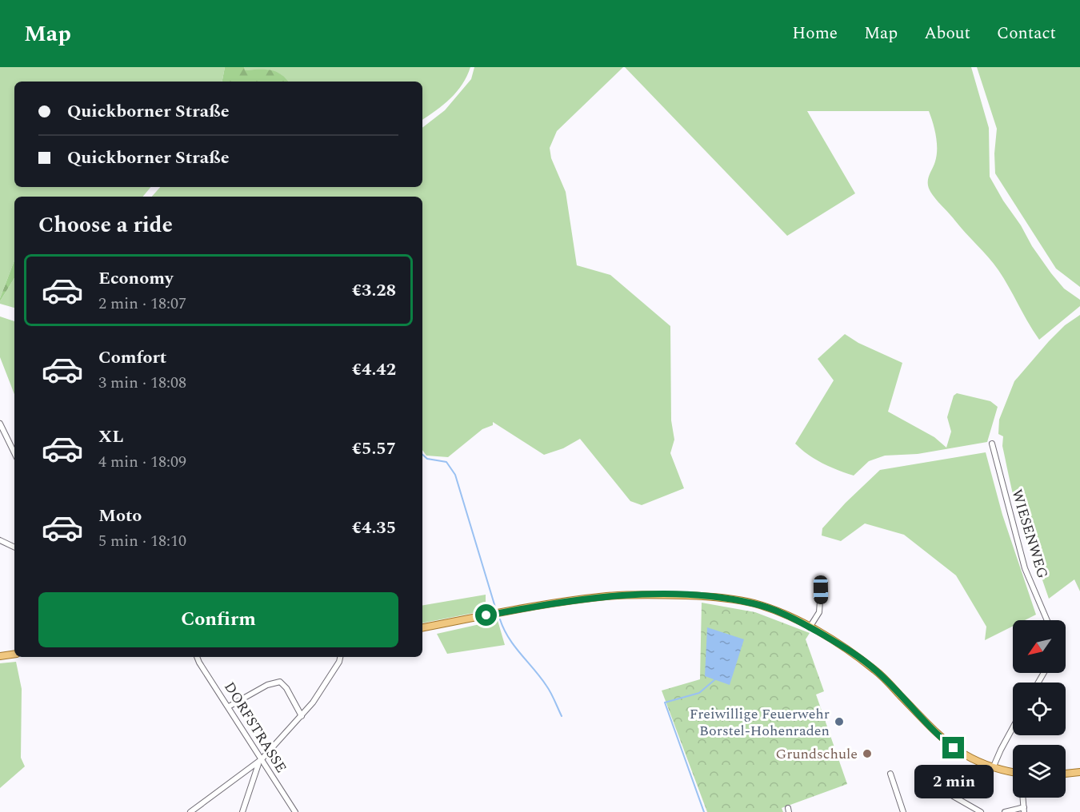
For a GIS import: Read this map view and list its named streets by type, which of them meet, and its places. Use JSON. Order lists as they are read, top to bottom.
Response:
{
  "streets": {
    "street": ["WIESENWEG", "DORFSTRASSE"]
  },
  "places": ["Freiwillige Feuerwehr Borstel-Hohenraden", "Grundschule"],
  "north": "bottom left",
  "page": {
    "header": "Map",
    "nav": [
      "Home",
      "Map",
      "About",
      "Contact"
    ],
    "banner": ["Quickborner Straße", "Quickborner Straße"],
    "heading": "Choose a ride",
    "list": [
      {
        "name": "Economy",
        "note": "2 min · 18:07",
        "value": "€3.28"
      },
      {
        "name": "Comfort",
        "note": "3 min · 18:08",
        "value": "€4.42"
      },
      {
        "name": "XL",
        "note": "4 min · 18:09",
        "value": "€5.57"
      },
      {
        "name": "Moto",
        "note": "5 min · 18:10",
        "value": "€4.35"
      }
    ],
    "buttons": "Confirm",
    "bubble": "2 min"
  }
}
